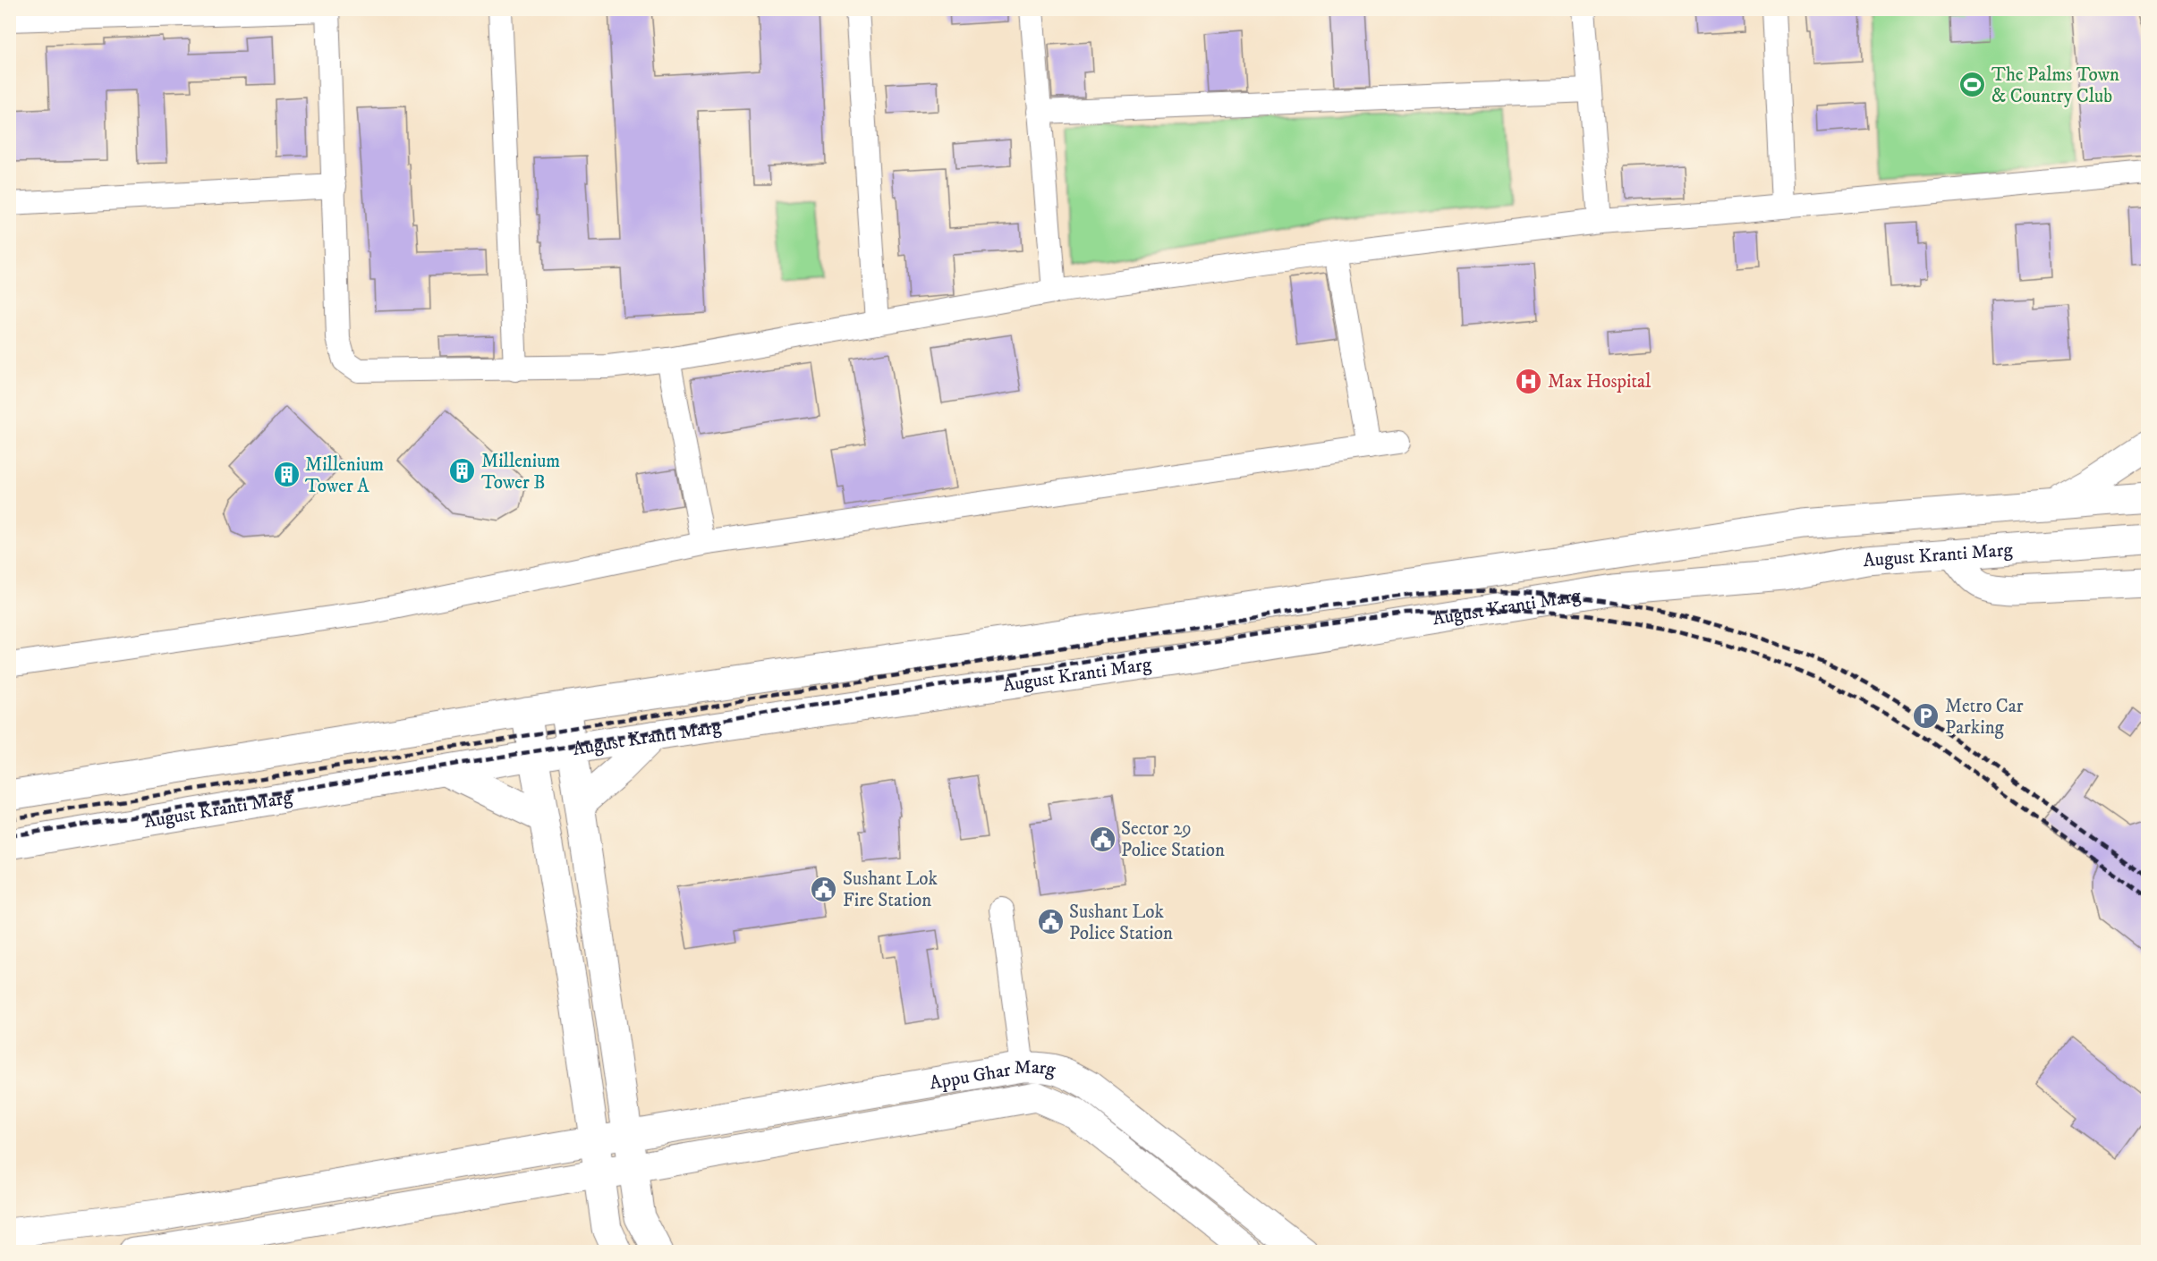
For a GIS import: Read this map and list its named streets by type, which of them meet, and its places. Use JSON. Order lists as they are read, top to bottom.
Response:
{
  "streets": {
    "main road": ["August Kranti Marg", "Appu Ghar Marg"]
  },
  "places": {
    "sports": ["The Palms Town & Country Club"],
    "hospital": ["Max Hospital"],
    "building": ["Millenium Tower B", "Millenium Tower A"],
    "parking": ["Metro Car Parking"],
    "public building": ["Sector 29 Police Station", "Sushant Lok Fire Station", "Sushant Lok Police Station"]
  }
}
